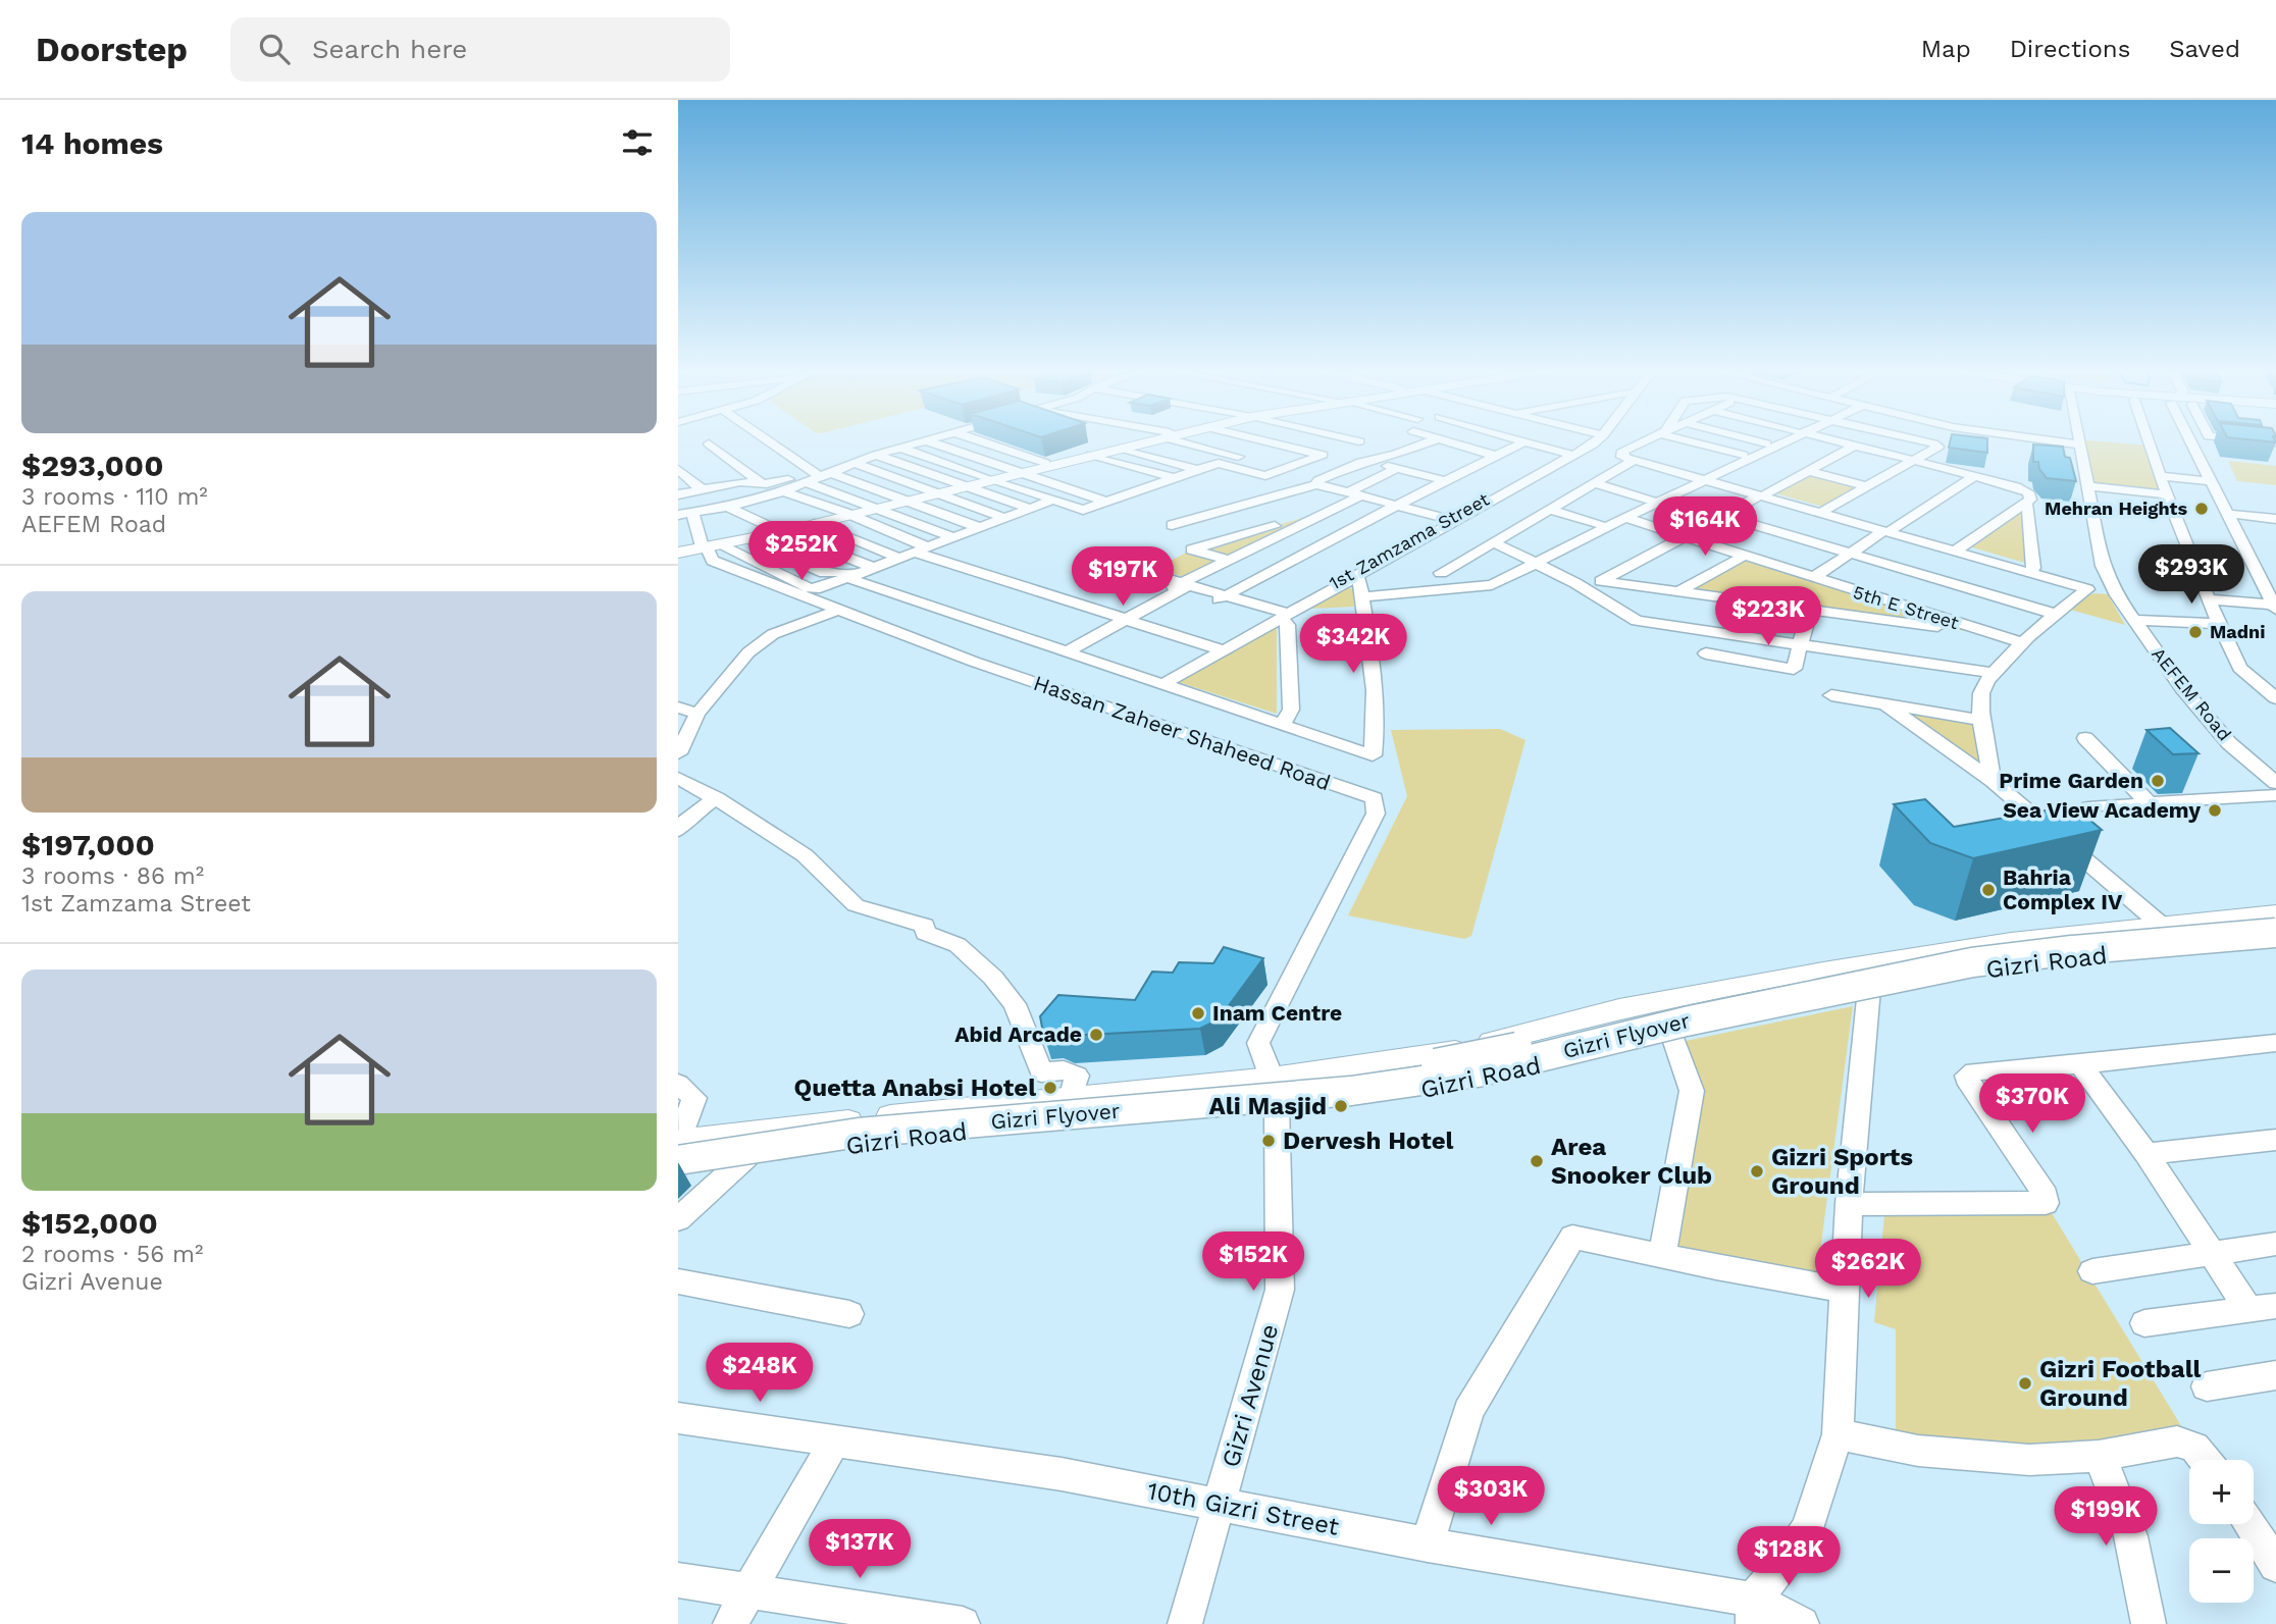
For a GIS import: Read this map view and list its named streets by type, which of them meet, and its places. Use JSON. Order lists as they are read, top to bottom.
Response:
{
  "streets": {
    "main road": ["Gizri Road", "Gizri Flyover"],
    "street": [
      "1st Zamzama Street",
      "5th E Street",
      "AEFEM Road",
      "Hassan Zaheer Shaheed Road",
      "Gizri Avenue",
      "10th Gizri Street"
    ]
  },
  "crossings": [
    ["Hassan Zaheer Shaheed Road", "Gizri Road"],
    ["Hassan Zaheer Shaheed Road", "Gizri Avenue"],
    ["Gizri Road", "Gizri Flyover"],
    ["Gizri Road", "Gizri Avenue"],
    ["Gizri Avenue", "10th Gizri Street"]
  ],
  "places": [
    "Mehran Heights",
    "Madni",
    "Prime Garden",
    "Sea View Academy",
    "Bahria Complex IV",
    "Inam Centre",
    "Abid Arcade",
    "Quetta Anabsi Hotel",
    "Ali Masjid",
    "Dervesh Hotel",
    "Area Snooker Club",
    "Gizri Sports Ground",
    "Gizri Football Ground"
  ],
  "page": {
    "header": "Doorstep",
    "search": "Search here",
    "nav": ["Map", "Directions", "Saved"],
    "heading": "14 homes",
    "list": [
      {
        "name": "$293,000",
        "note": "3 rooms · 110 m² · AEFEM Road"
      },
      {
        "name": "$197,000",
        "note": "3 rooms · 86 m² · 1st Zamzama Street"
      },
      {
        "name": "$152,000",
        "note": "2 rooms · 56 m² · Gizri Avenue"
      }
    ],
    "price": [
      "$164K",
      "$252K",
      "$293K",
      "$197K",
      "$223K",
      "$342K",
      "$370K",
      "$152K",
      "$262K",
      "$248K",
      "$303K",
      "$199K",
      "$137K",
      "$128K"
    ],
    "map_buttons": ["+", "−"]
  }
}
